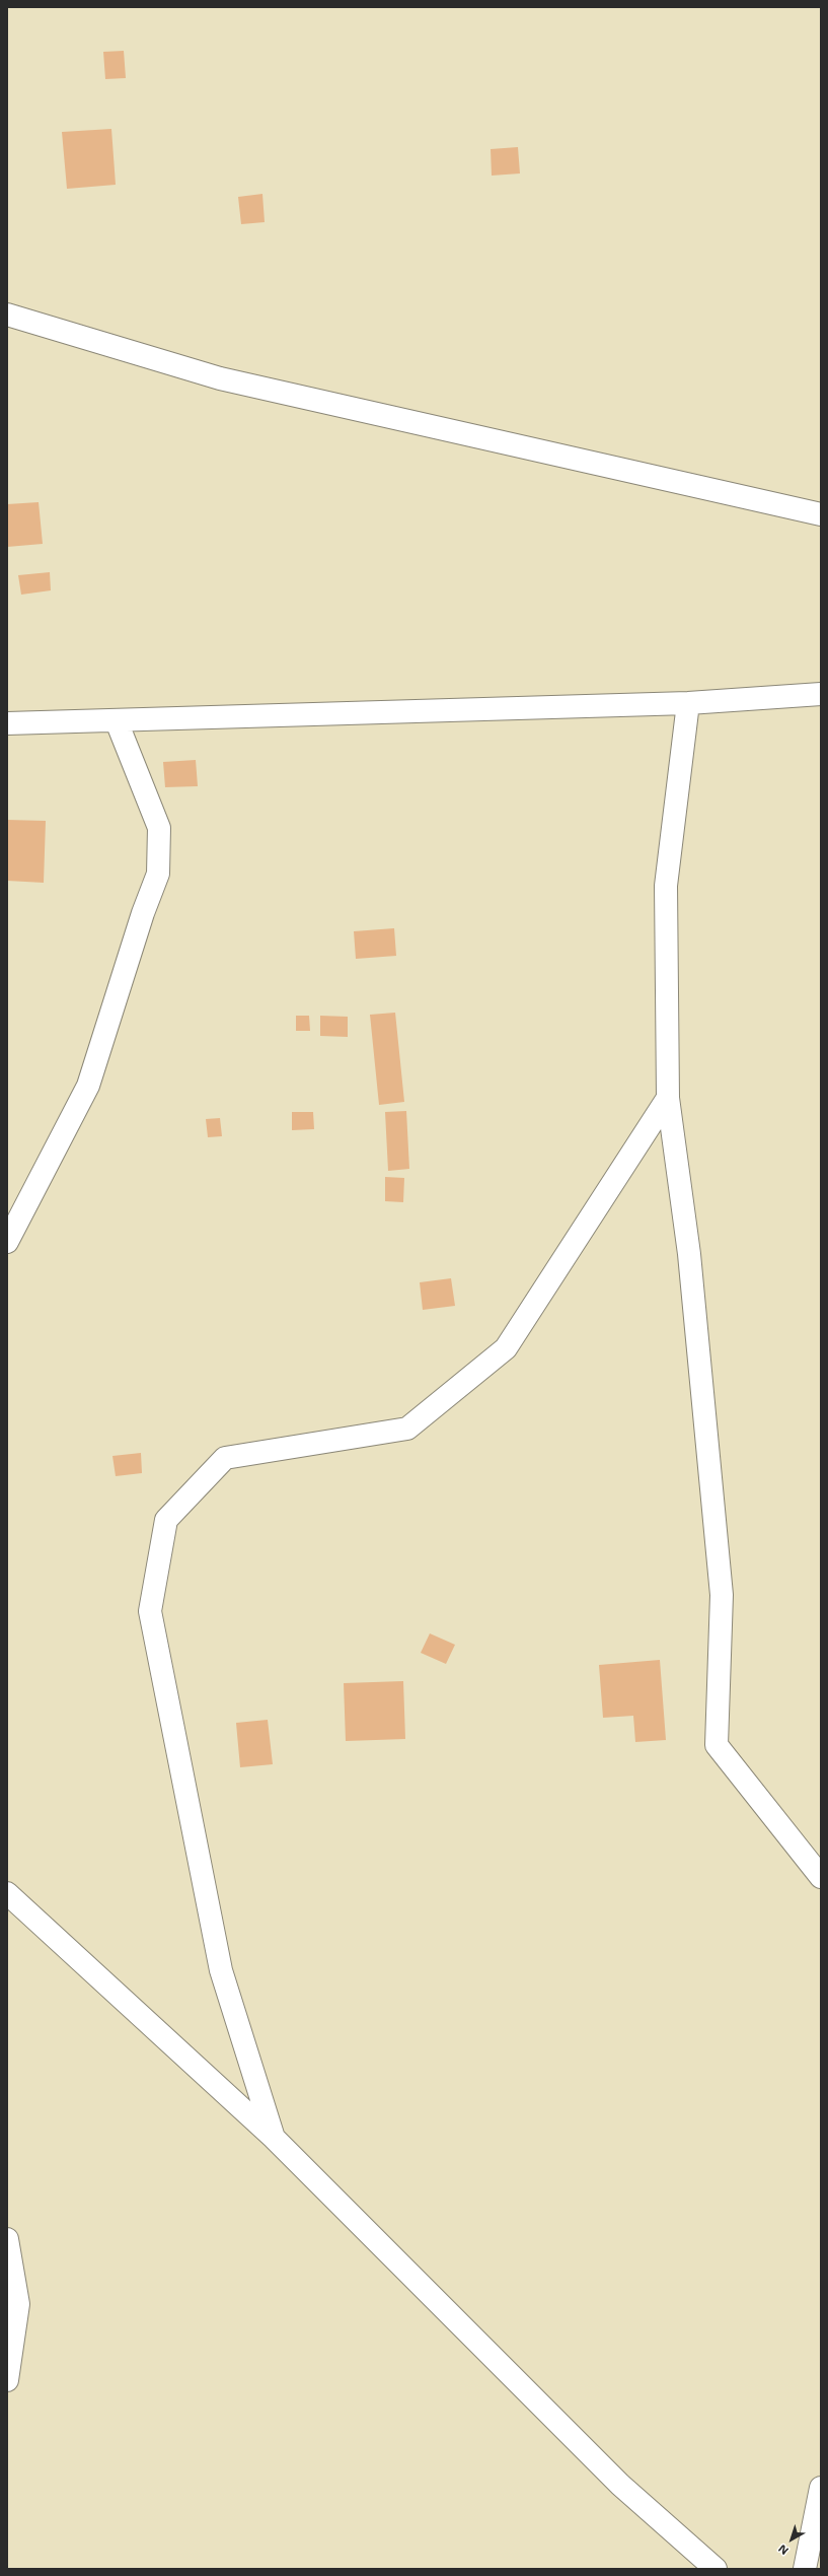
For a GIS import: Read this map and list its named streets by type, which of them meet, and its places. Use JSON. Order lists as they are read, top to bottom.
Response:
{
  "north": "bottom left"
}
